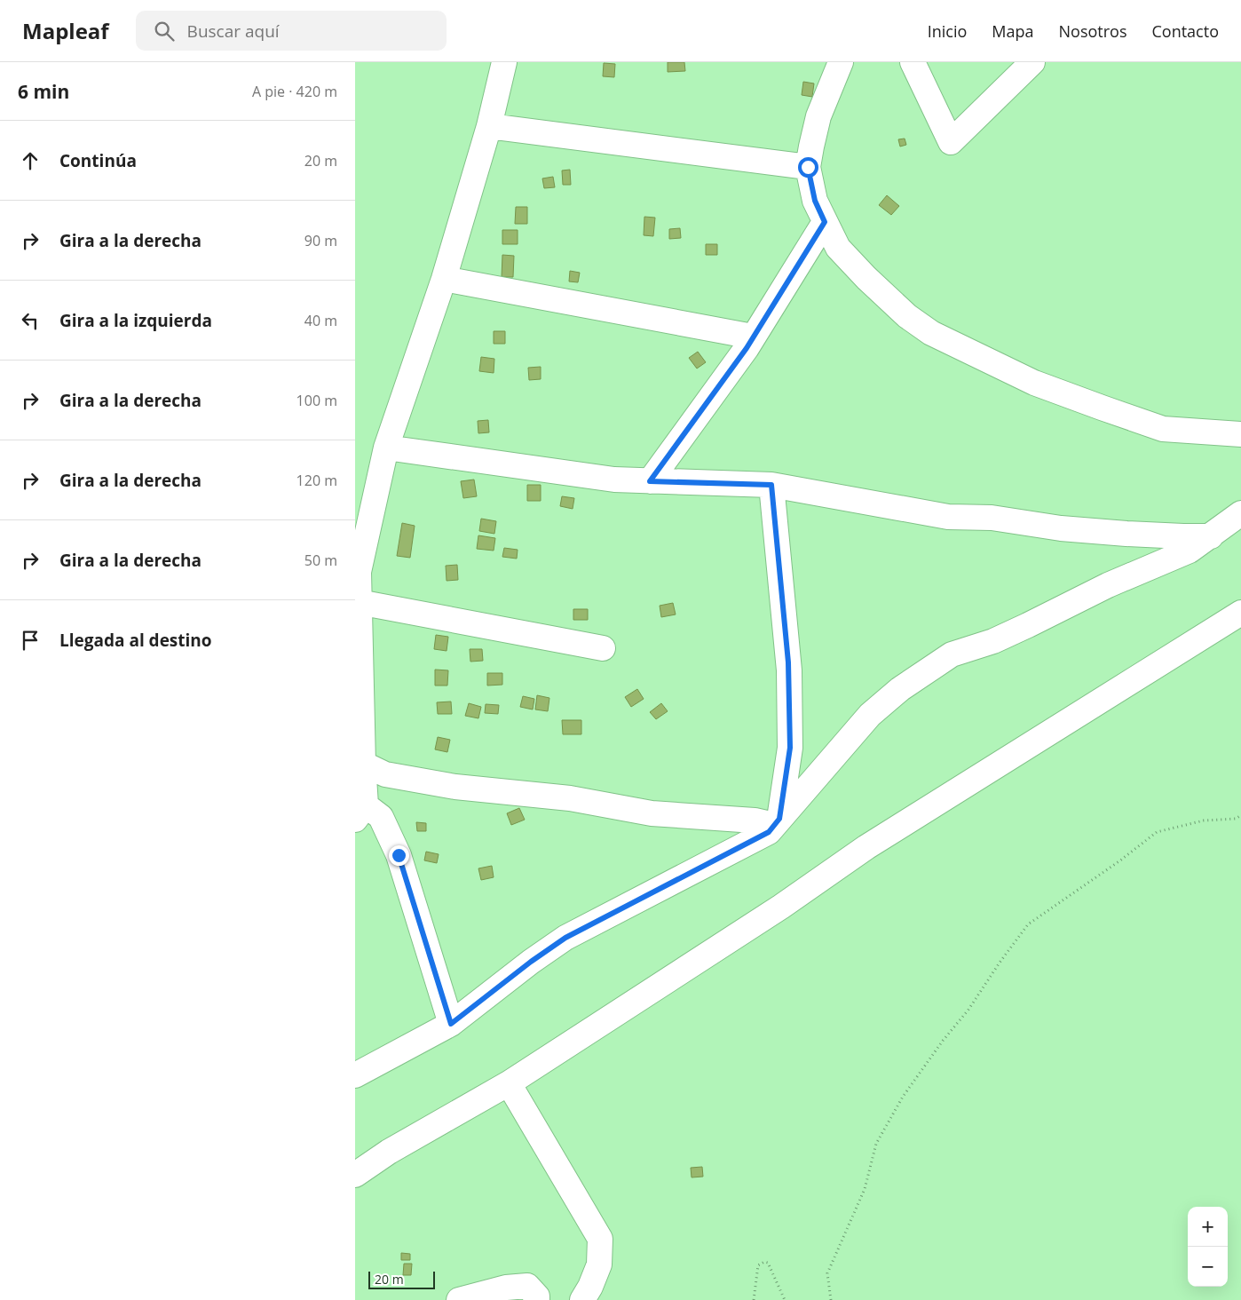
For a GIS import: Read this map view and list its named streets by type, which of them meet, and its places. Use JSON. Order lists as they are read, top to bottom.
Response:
{
  "scale_bar": "20 m",
  "page": {
    "header": "Mapleaf",
    "search": "Buscar aquí",
    "nav": [
      "Inicio",
      "Mapa",
      "Nosotros",
      "Contacto"
    ],
    "heading": ["6 min", "A pie · 420 m"],
    "list": [
      ["Continúa", "20 m"],
      ["Gira a la derecha", "90 m"],
      ["Gira a la izquierda", "40 m"],
      ["Gira a la derecha", "100 m"],
      ["Gira a la derecha", "120 m"],
      ["Gira a la derecha", "50 m"],
      "Llegada al destino"
    ],
    "map_buttons": ["+", "−"],
    "scale": "20 m"
  }
}
